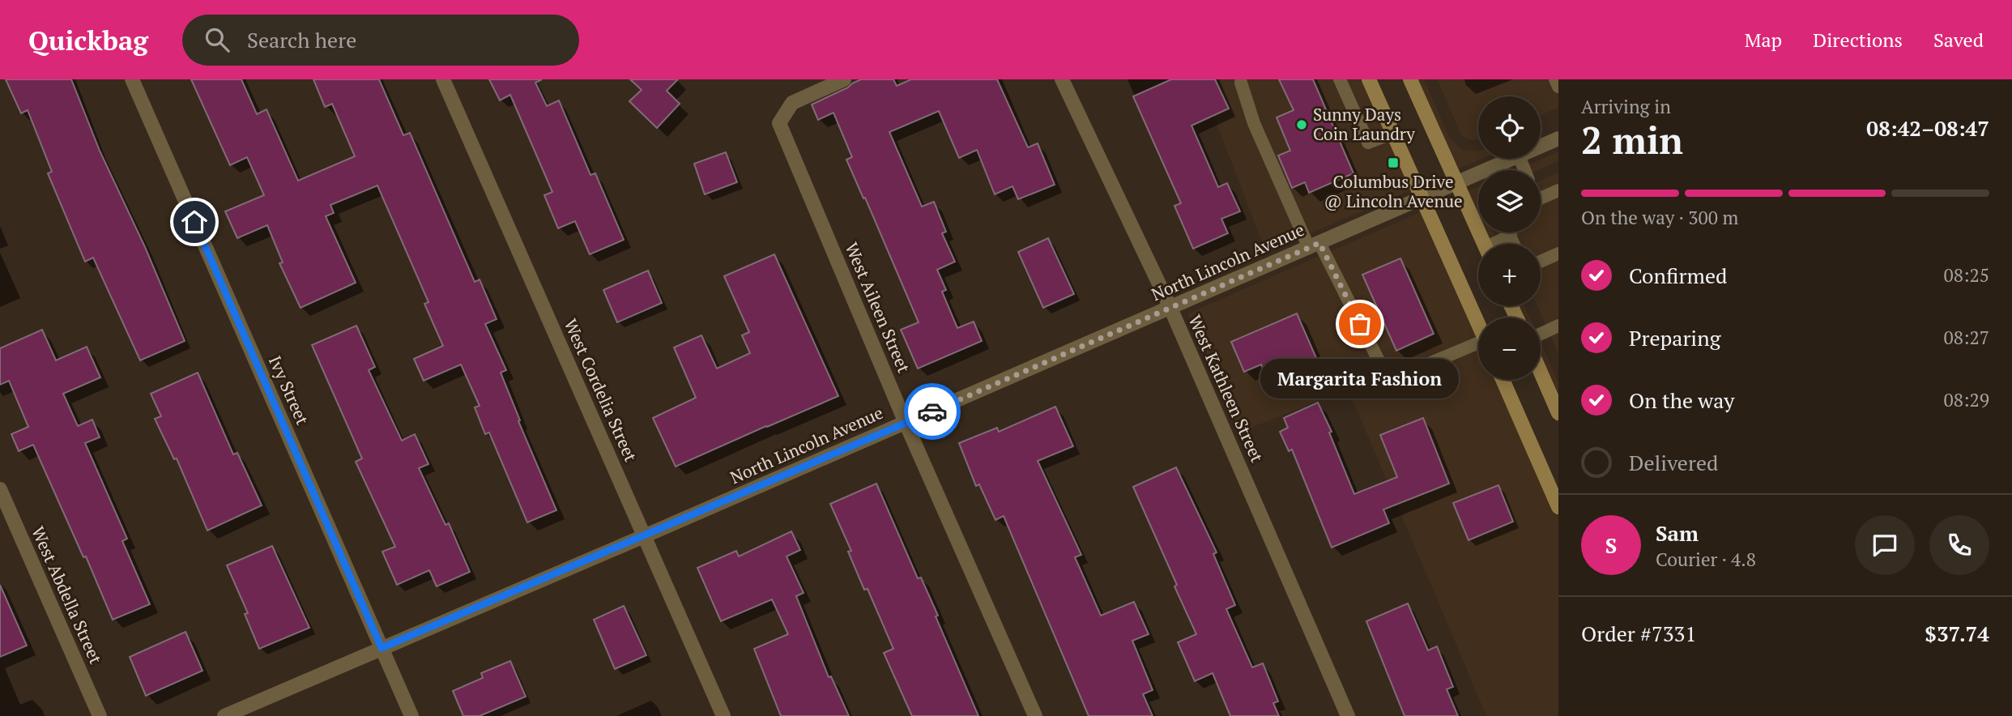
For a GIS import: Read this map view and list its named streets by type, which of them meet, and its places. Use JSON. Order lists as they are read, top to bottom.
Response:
{
  "streets": {
    "street": [
      "North Lincoln Avenue",
      "West Aileen Street",
      "West Kathleen Street",
      "Ivy Street",
      "West Cordelia Street",
      "West Abdella Street"
    ]
  },
  "crossings": [
    ["North Lincoln Avenue", "West Aileen Street"],
    ["North Lincoln Avenue", "West Kathleen Street"],
    ["North Lincoln Avenue", "Ivy Street"],
    ["North Lincoln Avenue", "West Cordelia Street"]
  ],
  "places": {
    "other": ["Sunny Days Coin Laundry", "Margarita Fashion"],
    "transit": ["Columbus Drive @ Lincoln Avenue"]
  },
  "page": {
    "header": "Quickbag",
    "search": "Search here",
    "nav": ["Map", "Directions", "Saved"],
    "heading": ["2 min", "Arriving in", "08:42–08:47"],
    "panel": [
      "Sam",
      "Courier · 4.8",
      "Order #7331",
      "$37.74"
    ],
    "map_buttons": ["+", "−"],
    "bar": "On the way · 300 m",
    "list": [
      ["Confirmed", "08:25"],
      ["Preparing", "08:27"],
      ["On the way", "08:29"],
      "Delivered"
    ],
    "bubble": "Margarita Fashion",
    "round": "S"
  }
}
